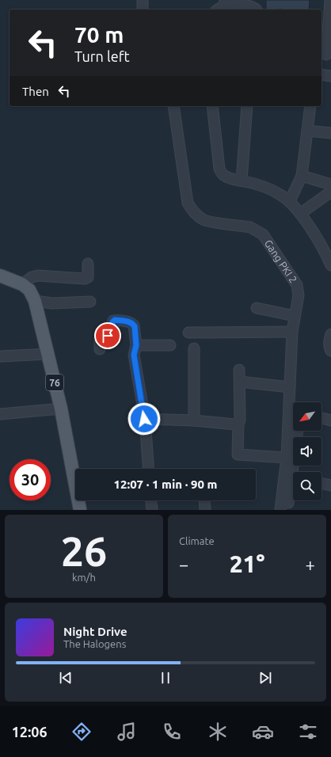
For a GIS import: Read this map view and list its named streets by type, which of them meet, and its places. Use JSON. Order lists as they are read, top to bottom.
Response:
{
  "streets": {
    "main road": ["76"],
    "street": ["Gang PKI 2"]
  },
  "north": "bottom left",
  "page": {
    "turn": ["70 m", "Turn left"],
    "then": "Then",
    "limit": "30",
    "trip": "12:07 · 1 min · 90 m",
    "tile": [
      ["26", "km/h"],
      "Climate"
    ],
    "heat": ["−", "21°", "+"],
    "song": ["Night Drive", "The Halogens"],
    "tabs": "12:06"
  }
}
